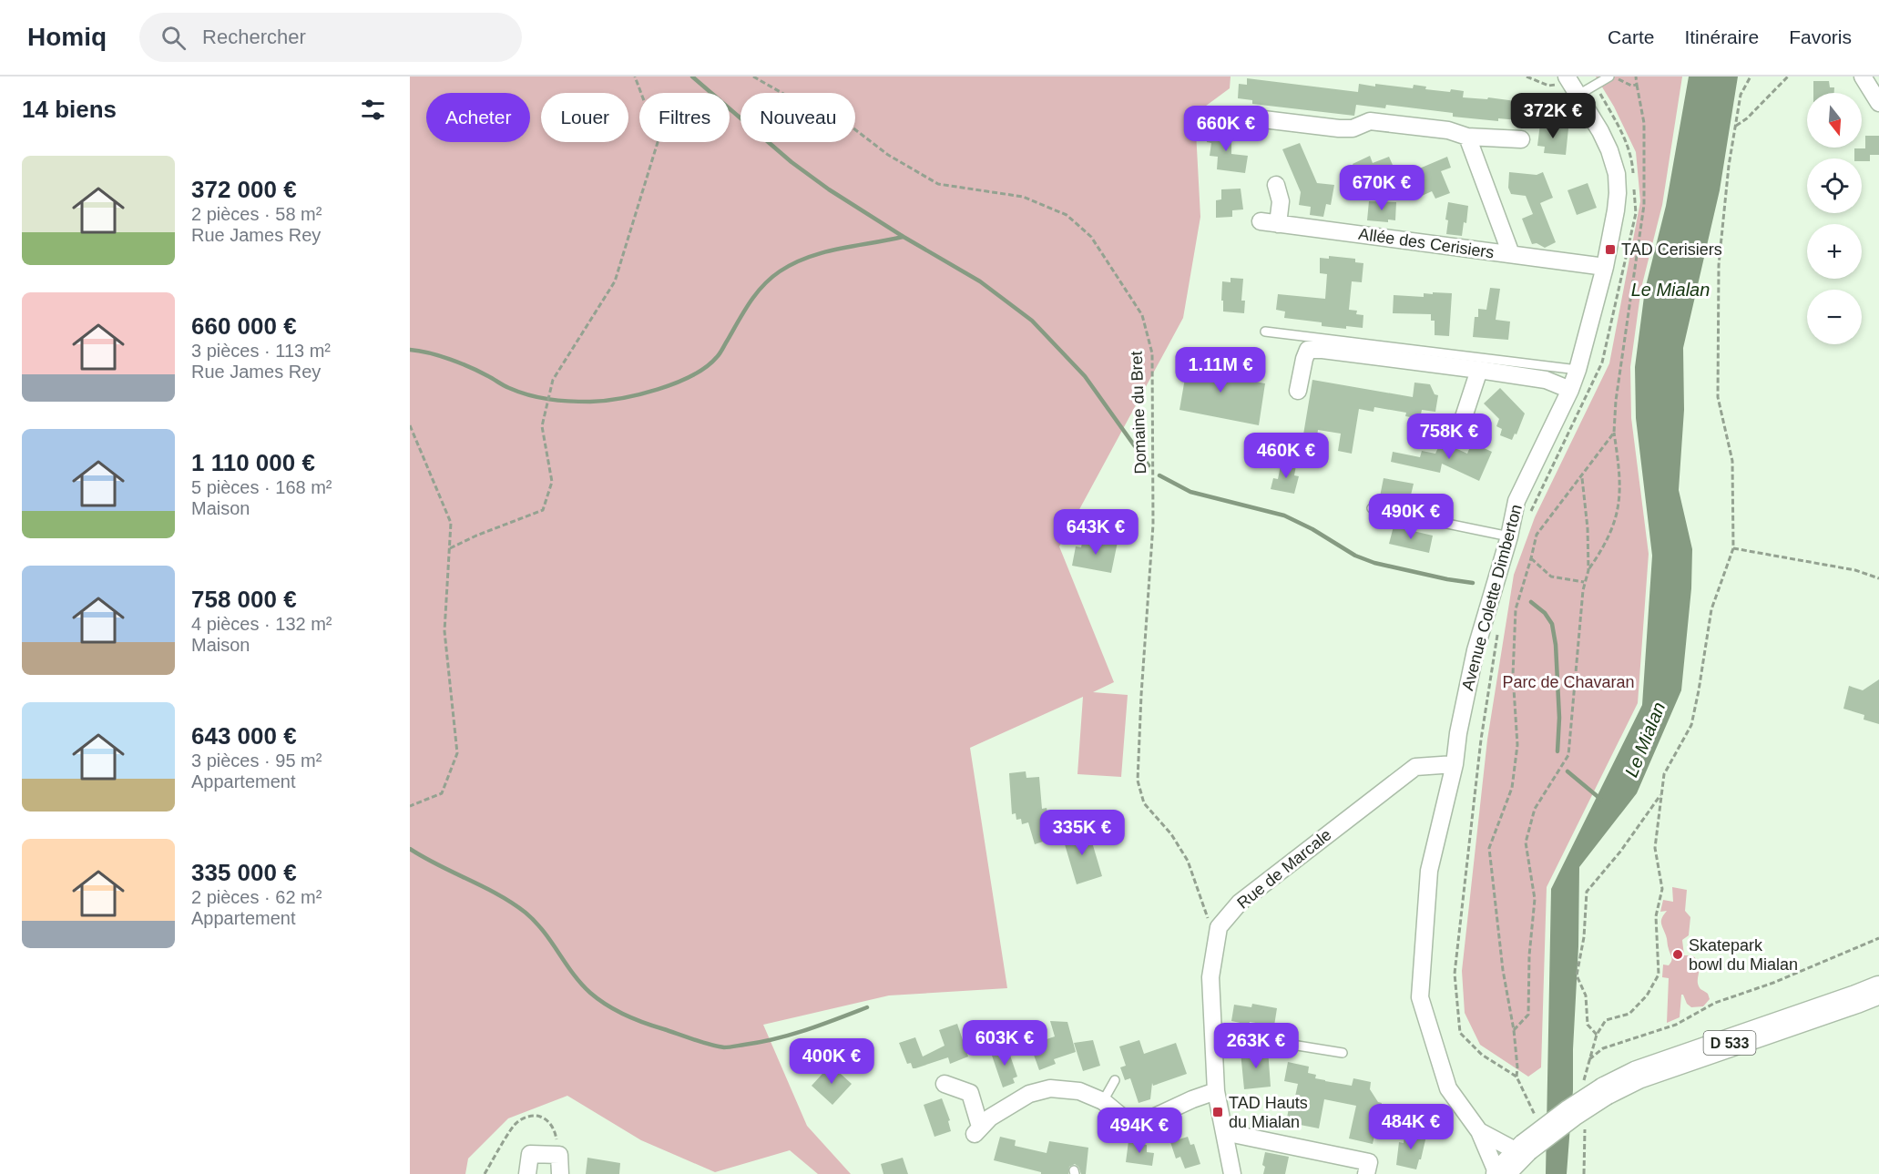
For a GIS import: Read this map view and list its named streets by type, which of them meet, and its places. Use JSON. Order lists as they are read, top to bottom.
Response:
{
  "streets": {
    "main road": ["D 533"],
    "street": ["Allée des Cerisiers", "Avenue Colette Dimberton", "Rue de Marcale"],
    "path": ["Domaine du Bret"]
  },
  "crossings": [
    ["Allée des Cerisiers", "Avenue Colette Dimberton"],
    ["Domaine du Bret", "Rue de Marcale"],
    ["Avenue Colette Dimberton", "Rue de Marcale"],
    ["Avenue Colette Dimberton", "D 533"]
  ],
  "water": ["Le Mialan"],
  "parks": ["Parc de Chavaran"],
  "places": {
    "transit": ["TAD Cerisiers", "TAD Hauts du Mialan"],
    "other": ["Skatepark bowl du Mialan"]
  },
  "north": "bottom",
  "page": {
    "header": "Homiq",
    "search": "Rechercher",
    "nav": ["Carte", "Itinéraire", "Favoris"],
    "heading": "14 biens",
    "map_buttons": ["+", "−"],
    "price": [
      "372K €",
      "660K €",
      "670K €",
      "1.11M €",
      "758K €",
      "460K €",
      "490K €",
      "643K €",
      "335K €",
      "603K €",
      "263K €",
      "400K €",
      "484K €",
      "494K €"
    ],
    "chip": [
      "Acheter",
      "Louer",
      "Filtres",
      "Nouveau"
    ],
    "list": [
      {
        "name": "372 000 €",
        "note": "2 pièces · 58 m² · Rue James Rey"
      },
      {
        "name": "660 000 €",
        "note": "3 pièces · 113 m² · Rue James Rey"
      },
      {
        "name": "1 110 000 €",
        "note": "5 pièces · 168 m² · Maison"
      },
      {
        "name": "758 000 €",
        "note": "4 pièces · 132 m² · Maison"
      },
      {
        "name": "643 000 €",
        "note": "3 pièces · 95 m² · Appartement"
      },
      {
        "name": "335 000 €",
        "note": "2 pièces · 62 m² · Appartement"
      }
    ]
  }
}
